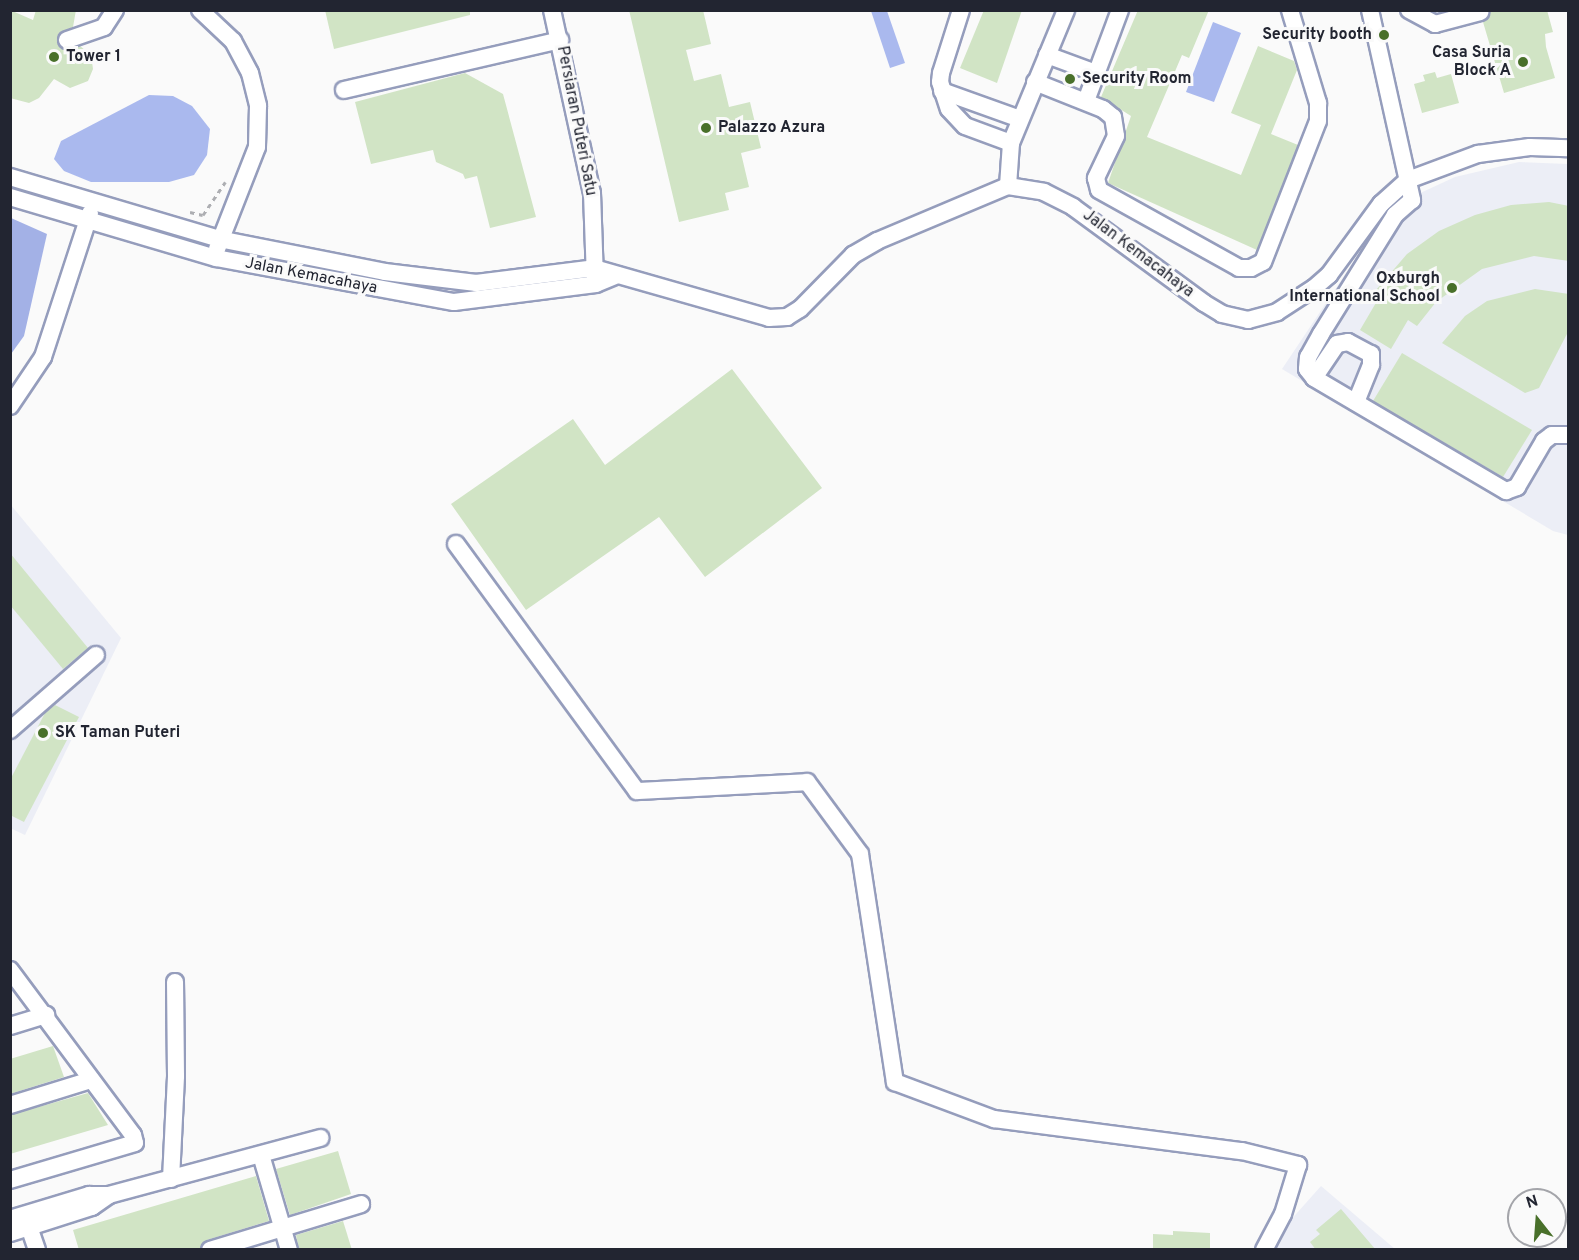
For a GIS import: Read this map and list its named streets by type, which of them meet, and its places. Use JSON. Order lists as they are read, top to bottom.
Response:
{
  "streets": {
    "street": ["Persiaran Puteri Satu", "Jalan Kemacahaya"]
  },
  "crossings": [
    ["Persiaran Puteri Satu", "Jalan Kemacahaya"]
  ],
  "places": [
    "Security booth",
    "Tower 1",
    "Casa Suria Block A",
    "Security Room",
    "Palazzo Azura",
    "Oxburgh International School",
    "SK Taman Puteri"
  ],
  "north": "top"
}
